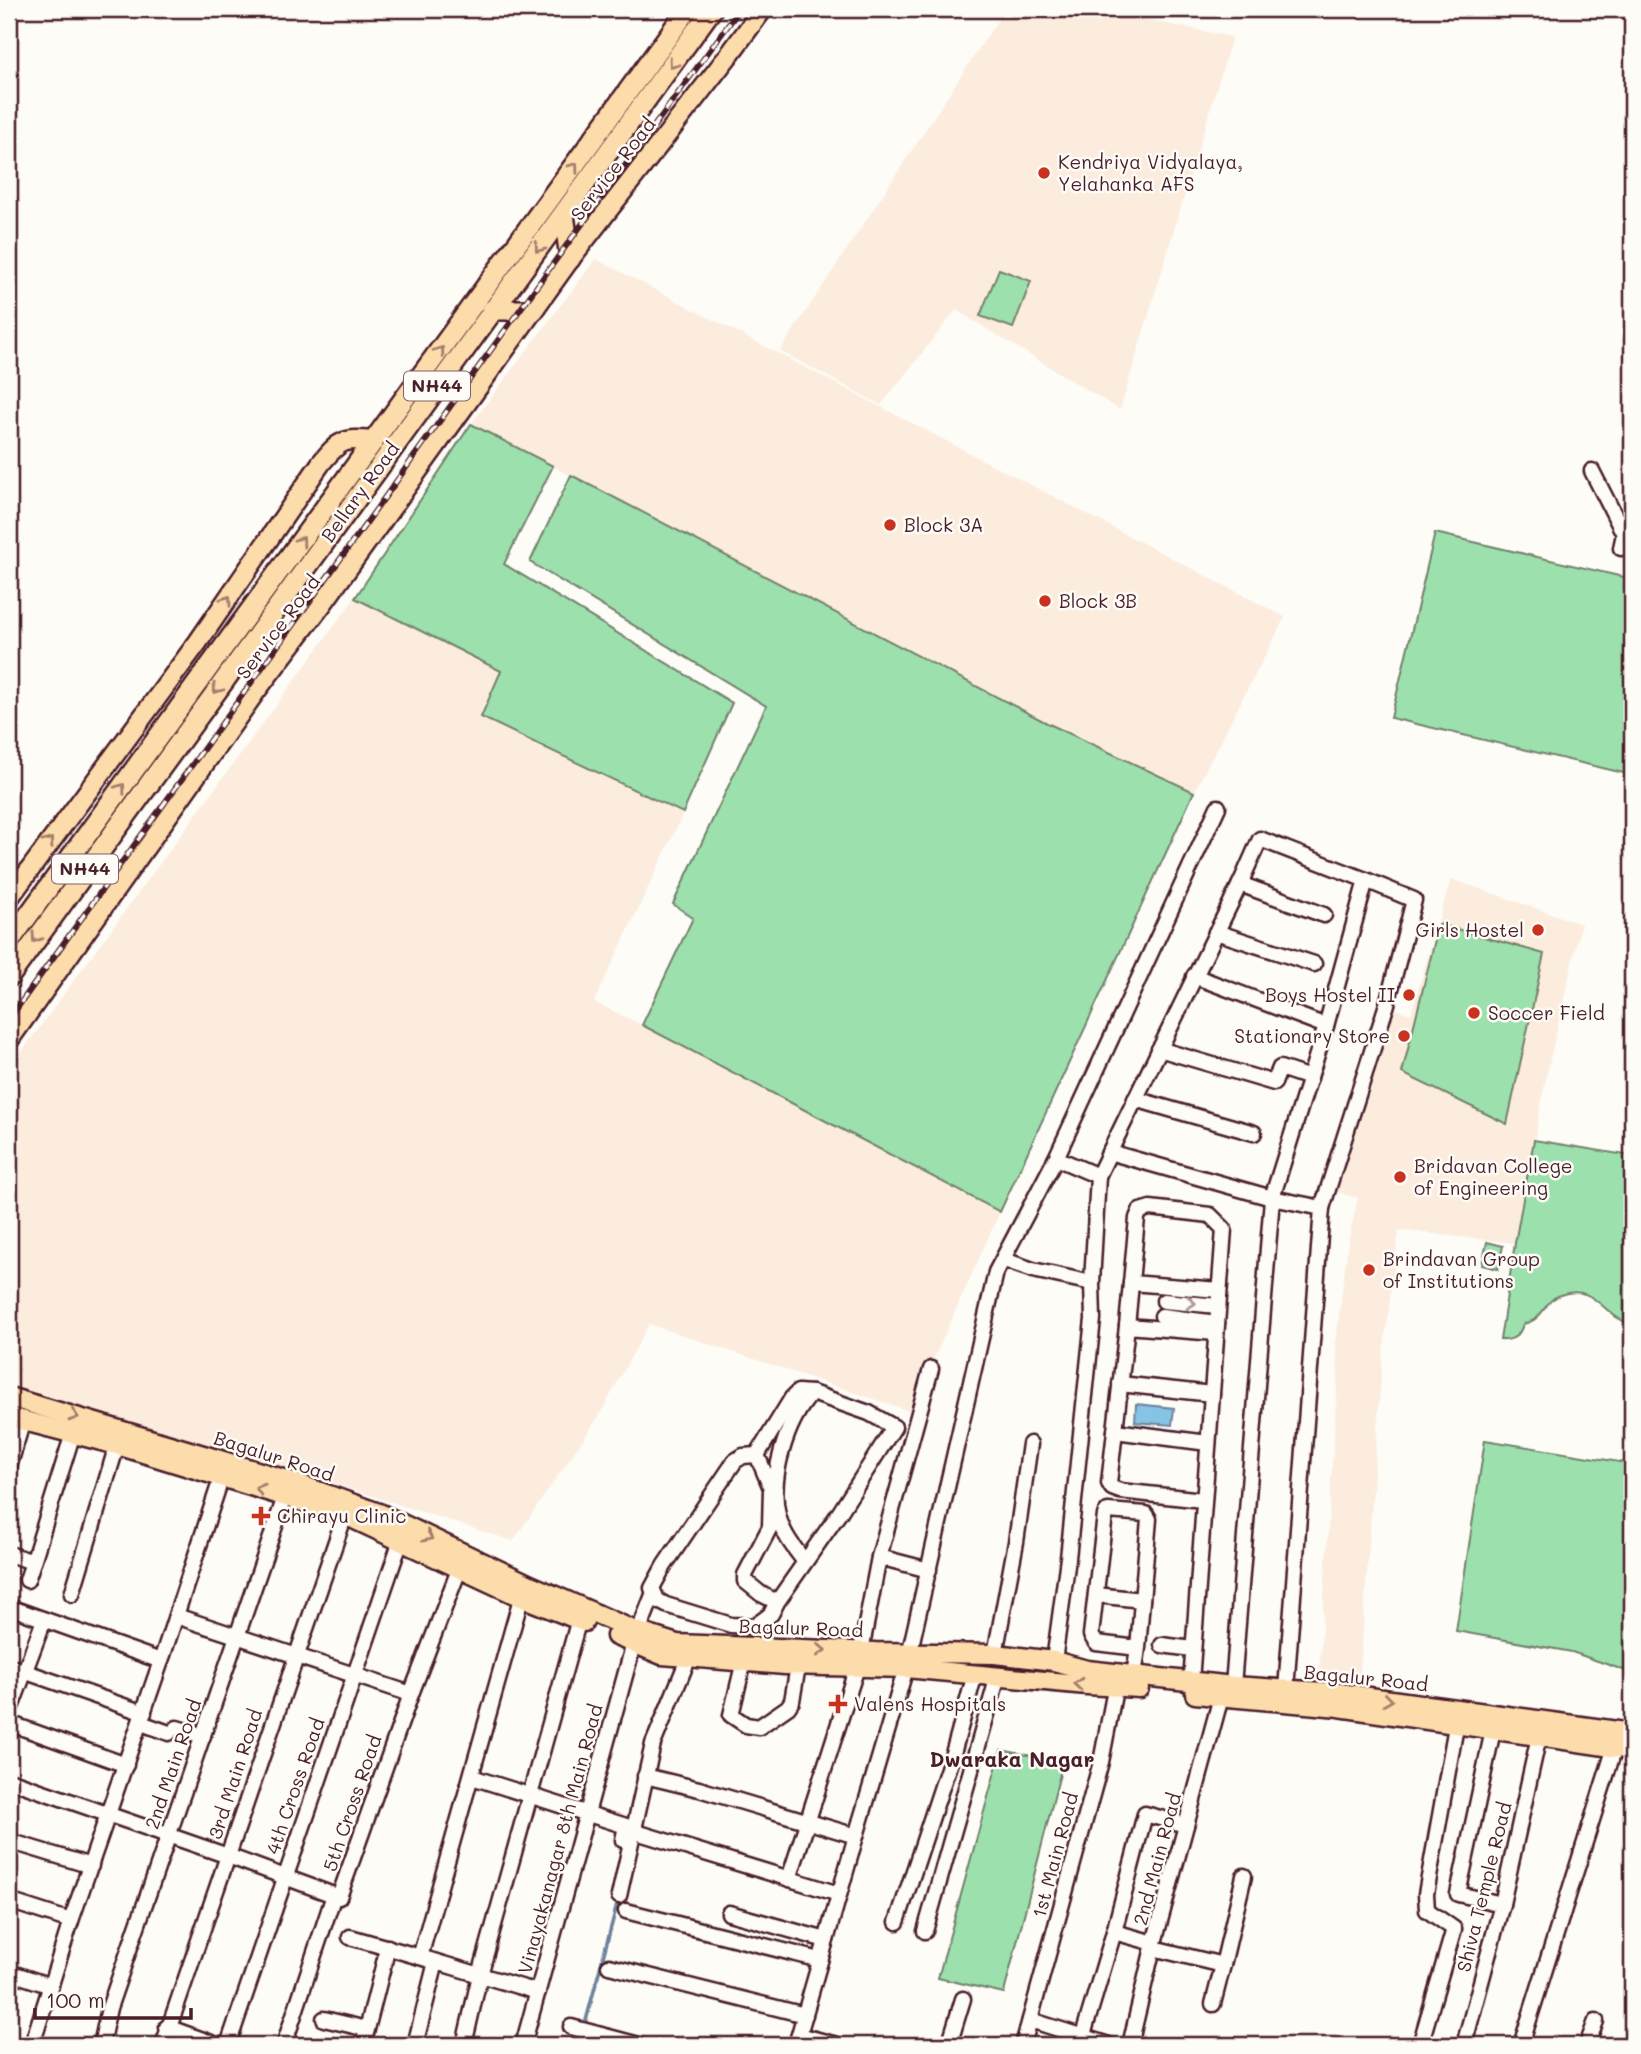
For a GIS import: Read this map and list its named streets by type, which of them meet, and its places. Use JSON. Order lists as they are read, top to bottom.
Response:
{
  "streets": {
    "highway": ["NH44", "Bellary Road"],
    "main road": ["Service Road", "Bagalur Road"],
    "street": [
      "2nd Main Road",
      "3rd Main Road",
      "4th Cross Road",
      "5th Cross Road",
      "Vinayakanagar 8th Main Road",
      "1st Main Road",
      "Shiva Temple Road"
    ]
  },
  "crossings": [
    ["Bagalur Road", "2nd Main Road"],
    ["Bagalur Road", "3rd Main Road"],
    ["Bagalur Road", "4th Cross Road"],
    ["Bagalur Road", "5th Cross Road"],
    ["Bagalur Road", "Vinayakanagar 8th Main Road"],
    ["Bagalur Road", "1st Main Road"],
    ["Bagalur Road", "Shiva Temple Road"]
  ],
  "districts": ["Dwaraka Nagar"],
  "places": {
    "other": [
      "Kendriya Vidyalaya, Yelahanka AFS",
      "Block 3A",
      "Block 3B",
      "Girls Hostel",
      "Boys Hostel II",
      "Soccer Field",
      "Stationary Store",
      "Bridavan College of Engineering",
      "Brindavan Group of Institutions"
    ],
    "health": ["Chirayu Clinic", "Valens Hospitals"]
  },
  "scale_bar": "100 m"
}
